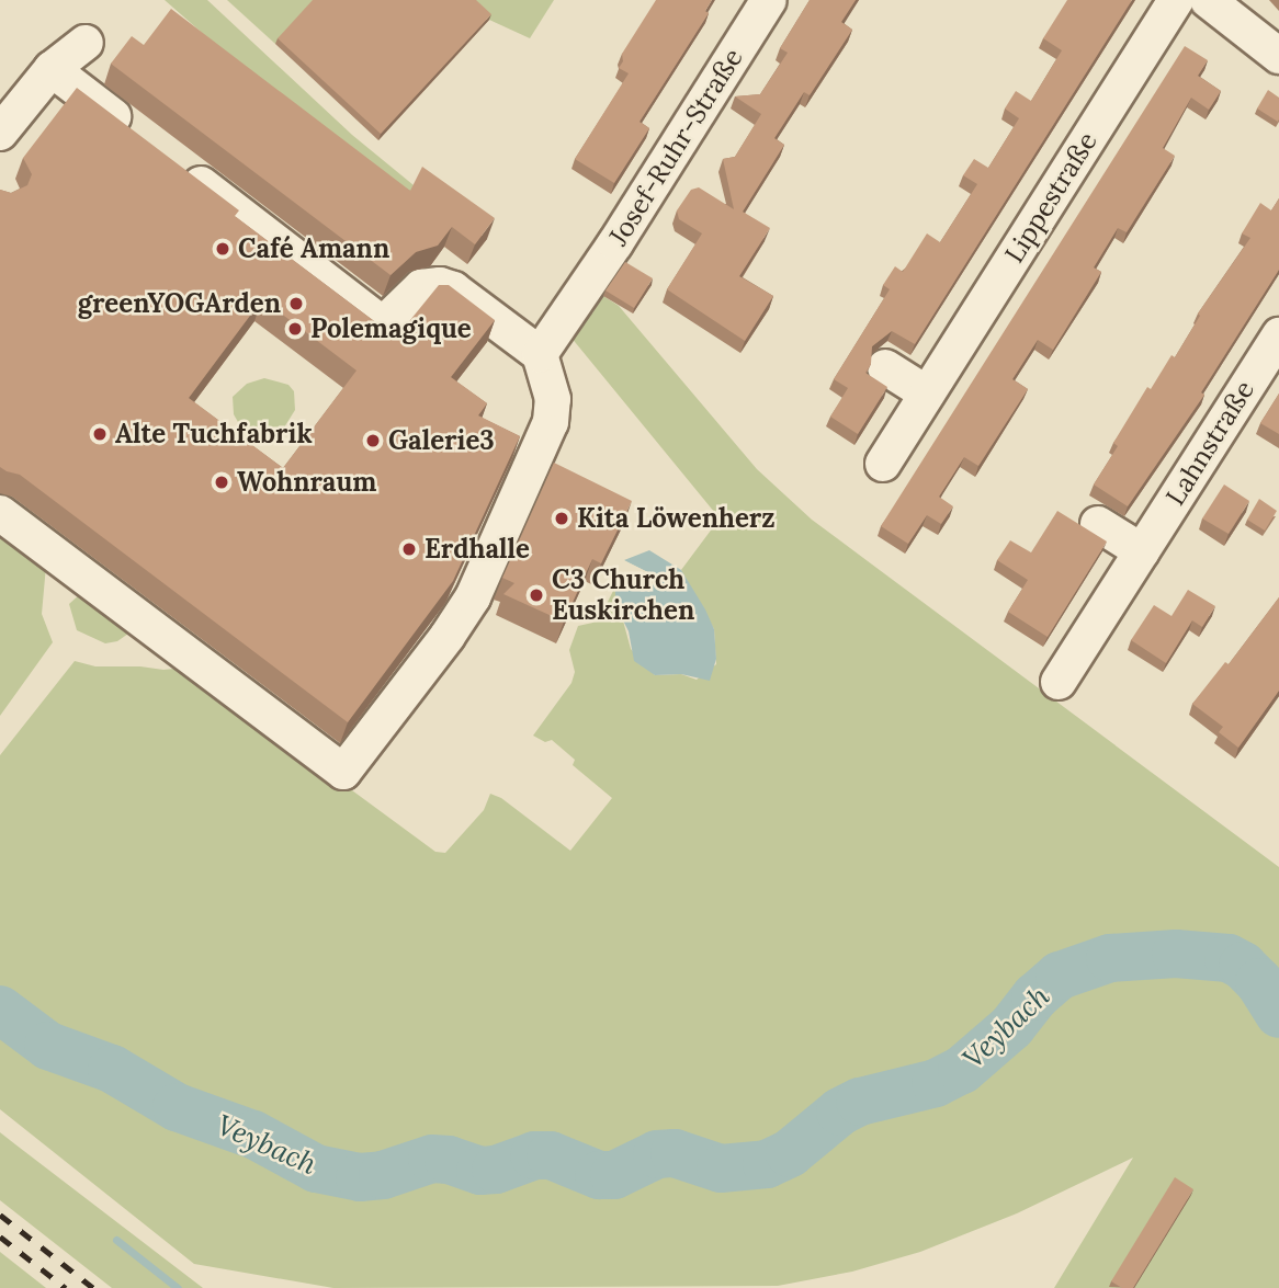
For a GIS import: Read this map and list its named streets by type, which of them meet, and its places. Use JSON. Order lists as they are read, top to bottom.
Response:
{
  "streets": {
    "street": ["Josef-Ruhr-Straße", "Lippestraße", "Lahnstraße"]
  },
  "water": ["Veybach"],
  "places": [
    "Café Amann",
    "greenYOGArden",
    "Polemagique",
    "Alte Tuchfabrik",
    "Galerie3",
    "Wohnraum",
    "Kita Löwenherz",
    "Erdhalle",
    "C3 Church Euskirchen"
  ]
}
